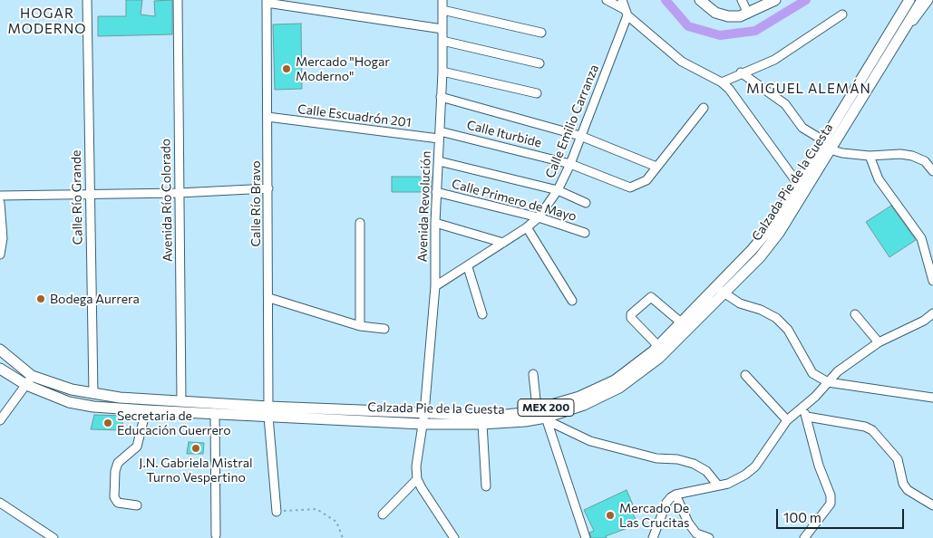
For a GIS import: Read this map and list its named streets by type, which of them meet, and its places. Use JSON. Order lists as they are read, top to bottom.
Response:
{
  "streets": {
    "main road": ["Calzada Pie de la Cuesta", "MEX 200"],
    "street": [
      "Calle Escuadrón 201",
      "Calle Emilio Carranza",
      "Calle Iturbide",
      "Calle Río Grande",
      "Avenida Río Colorado",
      "Calle Primero de Mayo",
      "Calle Río Bravo",
      "Avenida Revolución"
    ]
  },
  "crossings": [
    ["Calle Escuadrón 201", "Calle Iturbide"],
    ["Calle Escuadrón 201", "Calle Río Bravo"],
    ["Calle Escuadrón 201", "Avenida Revolución"],
    ["Calle Emilio Carranza", "Calle Iturbide"],
    ["Calle Emilio Carranza", "Calle Primero de Mayo"],
    ["Calle Emilio Carranza", "Avenida Revolución"],
    ["Calle Iturbide", "Avenida Revolución"],
    ["Calzada Pie de la Cuesta", "Calle Río Grande"],
    ["Calzada Pie de la Cuesta", "Avenida Río Colorado"],
    ["Calzada Pie de la Cuesta", "Calle Río Bravo"],
    ["Calzada Pie de la Cuesta", "Avenida Revolución"],
    ["Calzada Pie de la Cuesta", "MEX 200"],
    ["Calle Primero de Mayo", "Avenida Revolución"]
  ],
  "districts": ["HOGAR MODERNO", "MIGUEL ALEMÁN"],
  "places": [
    "Mercado \"Hogar Moderno\"",
    "Bodega Aurrera",
    "Secretaria de Educación Guerrero",
    "J.N. Gabriela Mistral Turno Vespertino",
    "Mercado De Las Crucitas"
  ],
  "scale_bar": "100 m"
}
